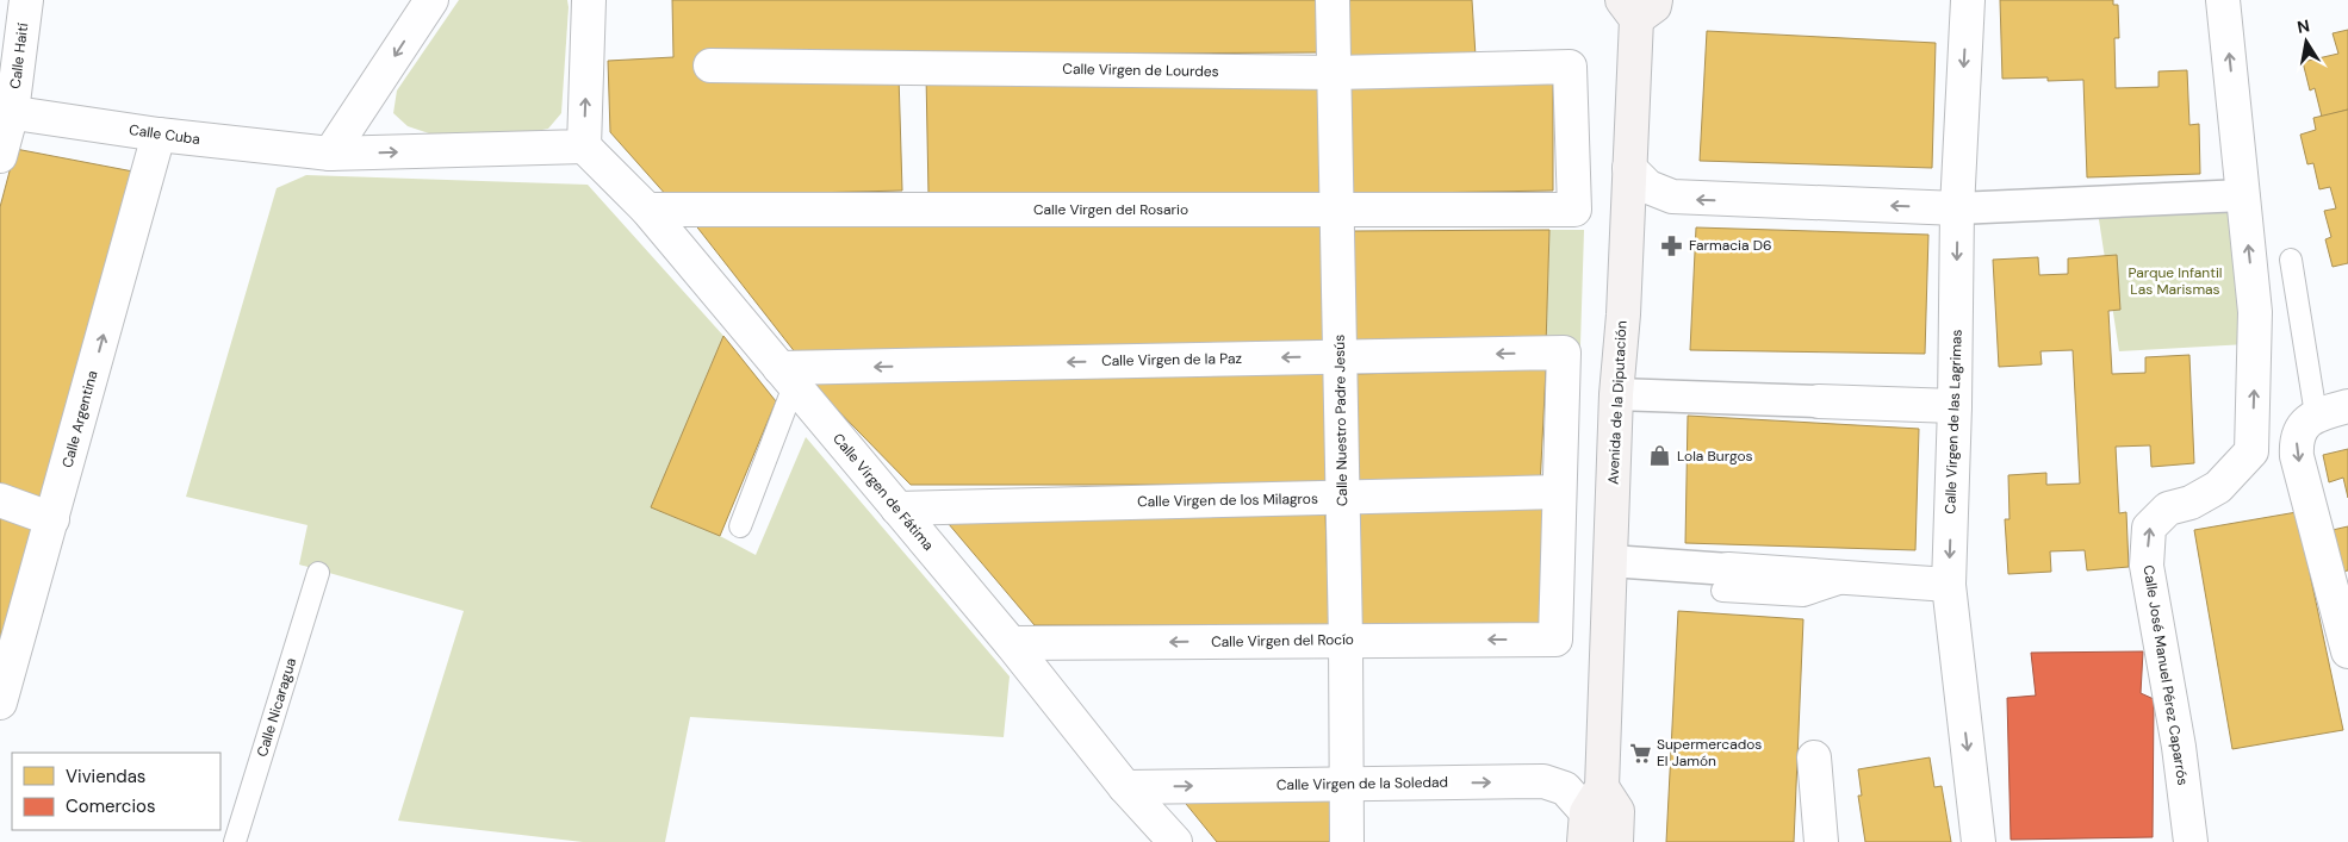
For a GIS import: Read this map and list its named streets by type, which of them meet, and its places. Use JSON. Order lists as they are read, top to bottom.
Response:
{
  "streets": {
    "main road": ["Avenida de la Diputación"],
    "street": [
      "Calle Haití",
      "Calle Virgen de Lourdes",
      "Calle Cuba",
      "Calle Virgen del Rosario",
      "Calle Virgen de la Paz",
      "Calle Argentina",
      "Calle Nuestro Padre Jesús",
      "Calle Virgen de las Lagrimas",
      "Calle Virgen de Fátima",
      "Calle Virgen de los Milagros",
      "Calle Virgen del Rocío",
      "Calle José Manuel Pérez Caparrós",
      "Calle Virgen de la Soledad"
    ],
    "lane": ["Calle Nicaragua"]
  },
  "crossings": [
    ["Calle Haití", "Calle Cuba"],
    ["Calle Virgen de Lourdes", "Calle Virgen del Rosario"],
    ["Calle Virgen de Lourdes", "Calle Nuestro Padre Jesús"],
    ["Calle Cuba", "Calle Argentina"],
    ["Calle Cuba", "Calle Virgen de Fátima"],
    ["Calle Virgen del Rosario", "Calle Nuestro Padre Jesús"],
    ["Calle Virgen del Rosario", "Calle Virgen de Fátima"],
    ["Calle Virgen de la Paz", "Calle Nuestro Padre Jesús"],
    ["Calle Virgen de la Paz", "Calle Virgen de Fátima"],
    ["Calle Virgen de la Paz", "Calle Virgen de los Milagros"],
    ["Calle Virgen de la Paz", "Calle Virgen del Rocío"],
    ["Avenida de la Diputación", "Calle Virgen de la Soledad"],
    ["Calle Nuestro Padre Jesús", "Calle Virgen de los Milagros"],
    ["Calle Nuestro Padre Jesús", "Calle Virgen del Rocío"],
    ["Calle Nuestro Padre Jesús", "Calle Virgen de la Soledad"],
    ["Calle Virgen de Fátima", "Calle Virgen de los Milagros"],
    ["Calle Virgen de Fátima", "Calle Virgen del Rocío"],
    ["Calle Virgen de Fátima", "Calle Virgen de la Soledad"],
    ["Calle Virgen de los Milagros", "Calle Virgen del Rocío"]
  ],
  "one_way": [
    "Calle Cuba",
    "Calle Argentina",
    "Calle Virgen de las Lagrimas",
    "Calle José Manuel Pérez Caparrós"
  ],
  "parks": ["Parque Infantil Las Marismas"],
  "places": {
    "pharmacy": ["Farmacia D6"],
    "shop": ["Lola Burgos"],
    "supermarket": ["Supermercados El Jamón"]
  },
  "legend": ["Viviendas", "Comercios"],
  "north": "top"
}
